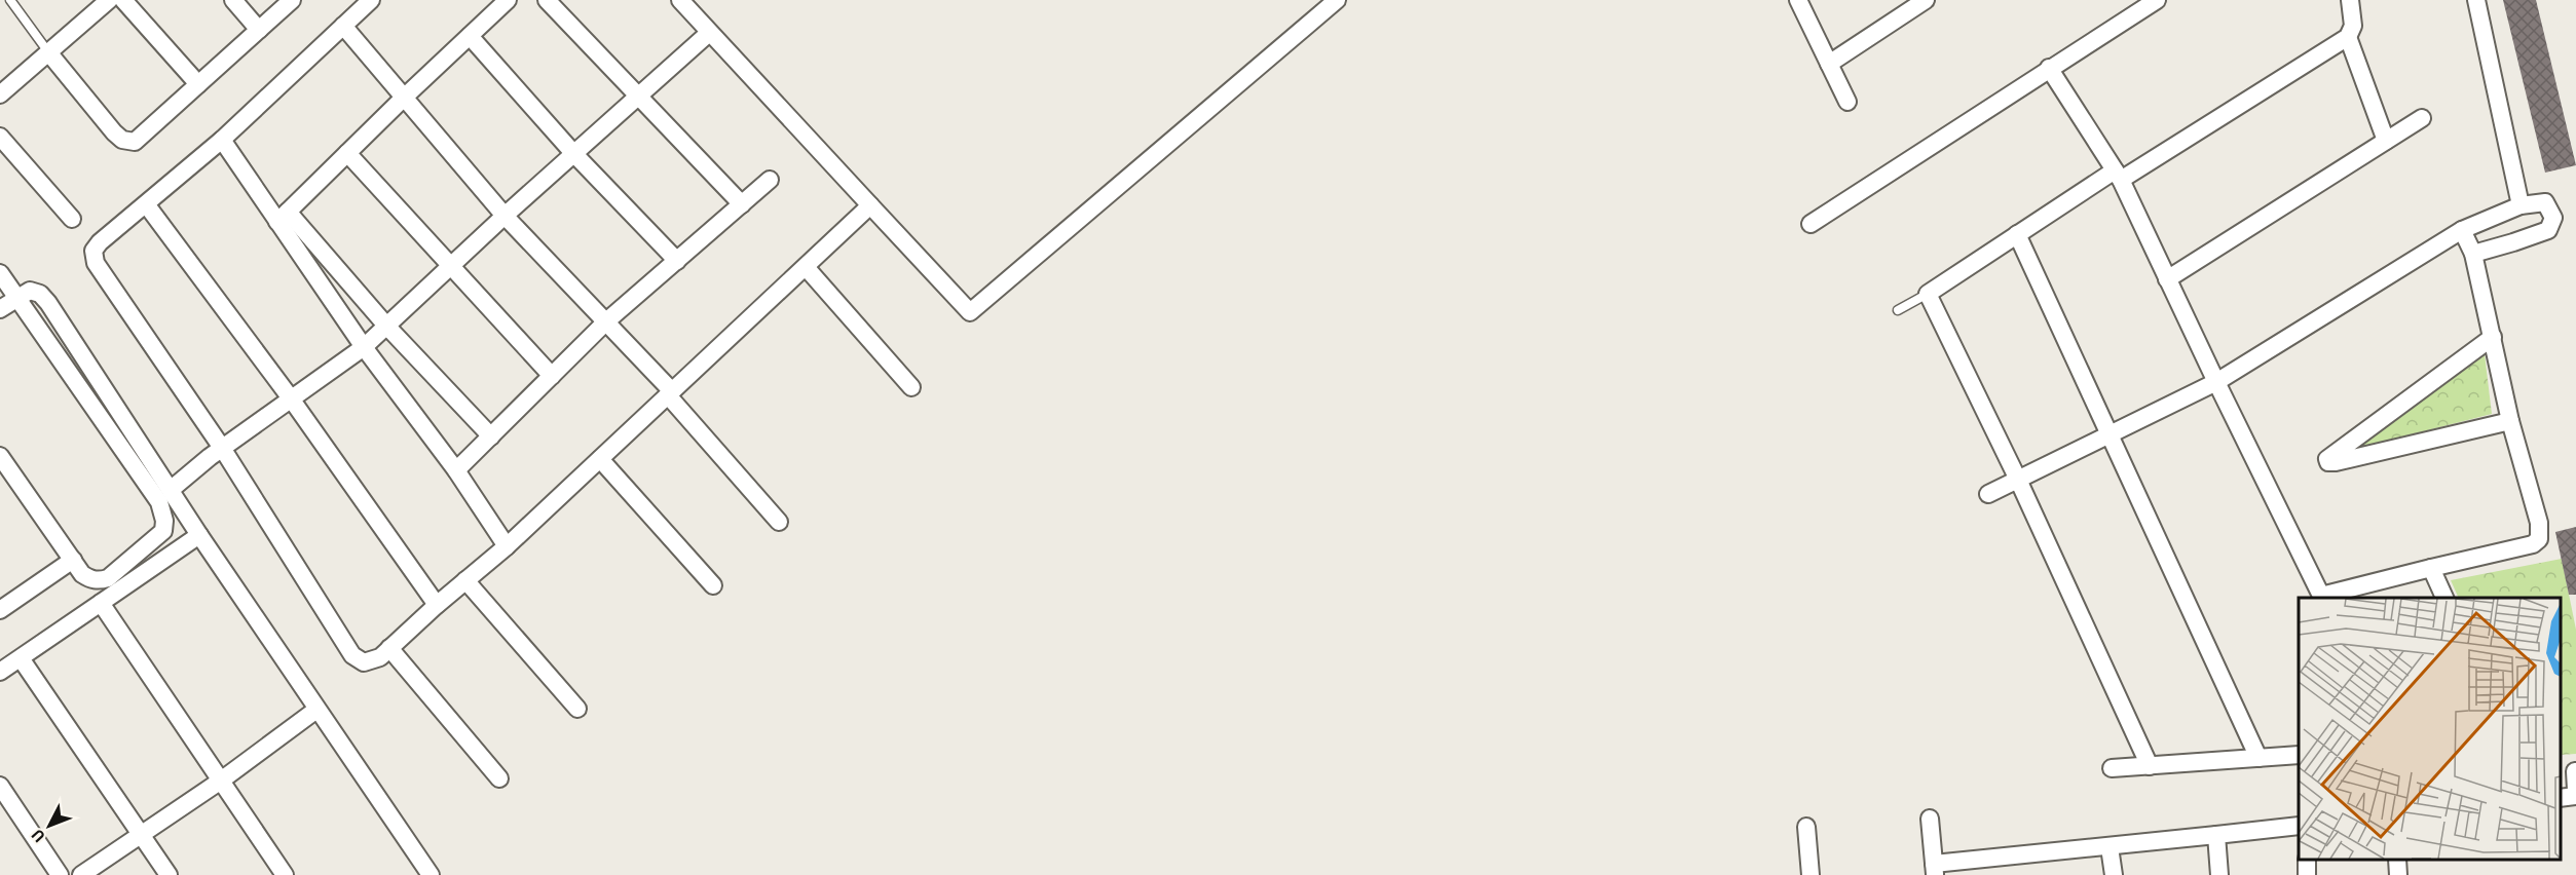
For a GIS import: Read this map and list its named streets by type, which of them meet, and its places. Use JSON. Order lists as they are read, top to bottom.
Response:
{
  "north": "bottom left"
}
